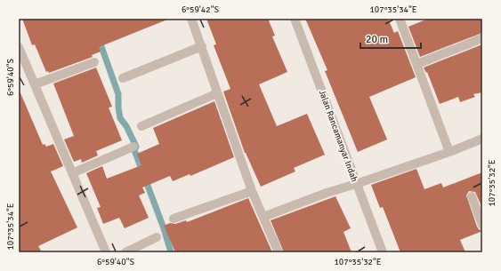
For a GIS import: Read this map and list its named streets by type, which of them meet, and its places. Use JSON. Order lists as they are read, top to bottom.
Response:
{
  "streets": {
    "street": ["Jalan Rancamanyar Indah"]
  },
  "scale_bar": "20 m",
  "coordinates": [
    "6°59'42\"S",
    "107°35'34\"E",
    "6°59'40\"S",
    "107°35'32\"E"
  ]
}
